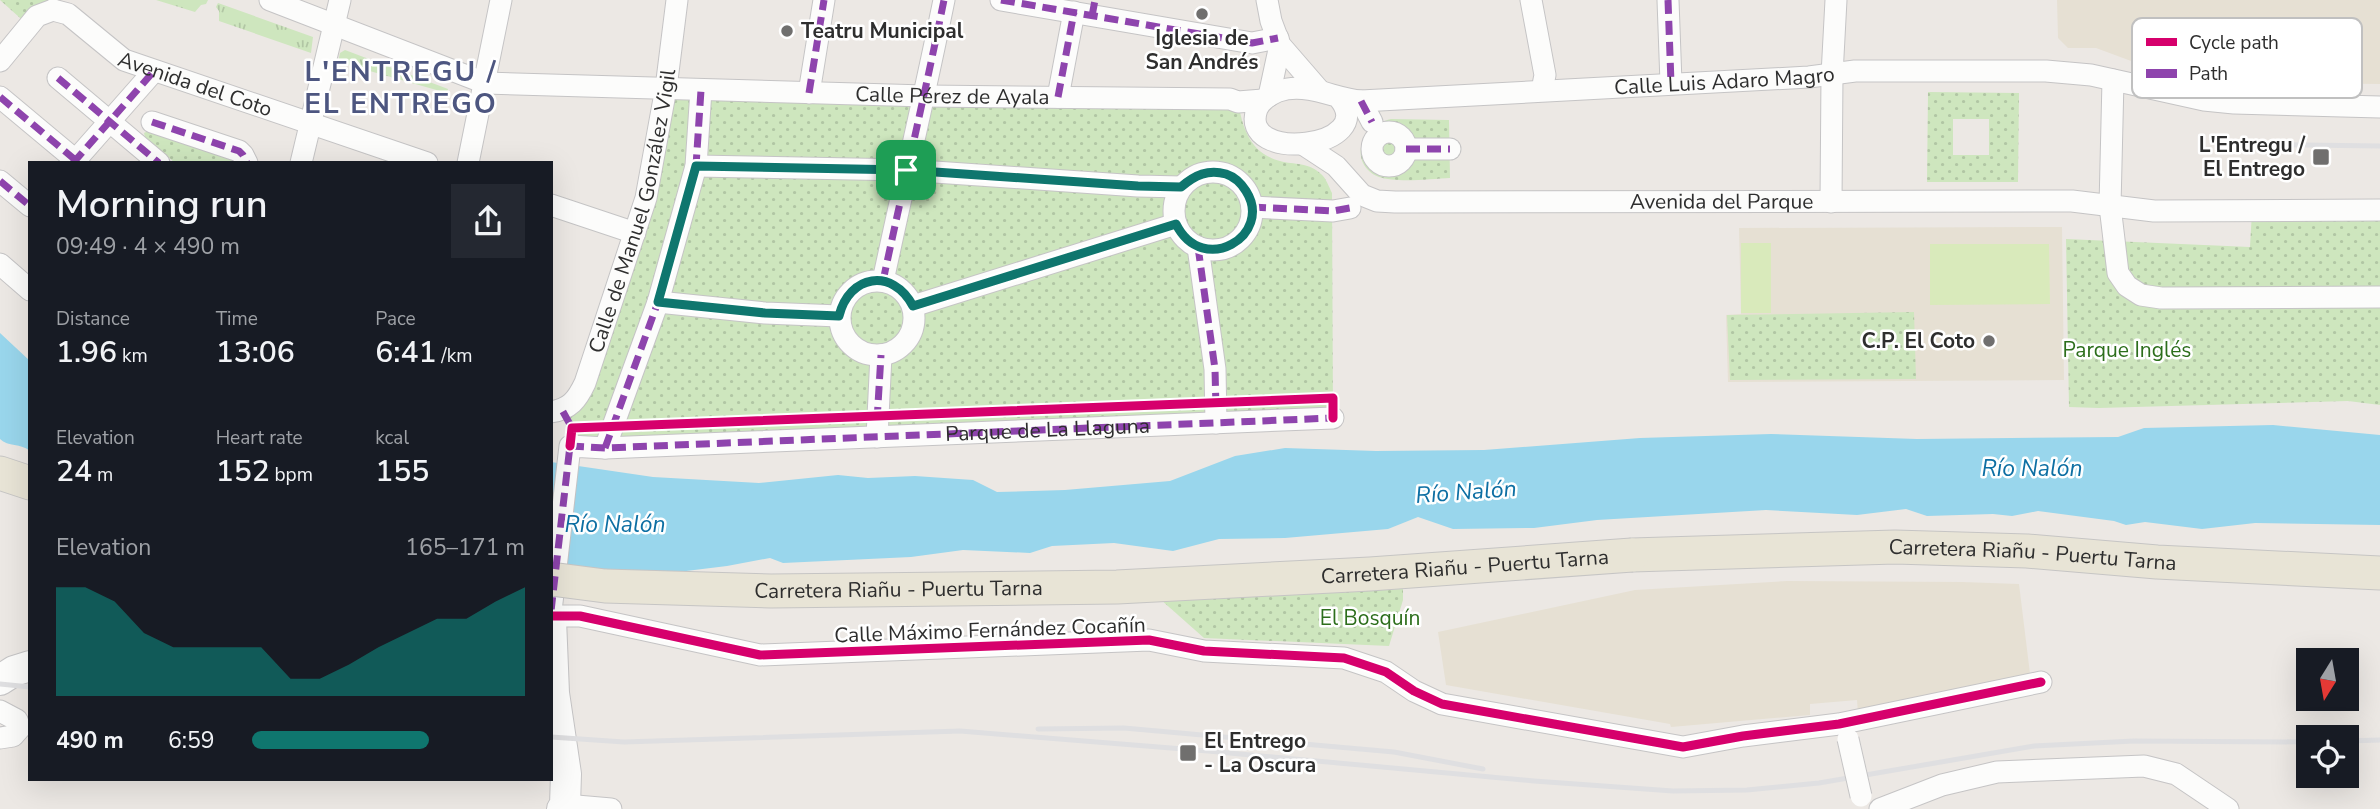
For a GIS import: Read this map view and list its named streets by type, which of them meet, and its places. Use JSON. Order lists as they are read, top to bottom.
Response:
{
  "streets": {
    "main road": ["Carretera Riañu - Puertu Tarna"],
    "street": [
      "Calle Luis Adaro Magro",
      "Avenida del Coto",
      "Calle Pérez de Ayala",
      "Avenida del Parque",
      "Calle de Manuel González Vigil",
      "Parque de La Llaguna",
      "Calle Máximo Fernández Cocañín"
    ]
  },
  "crossings": [
    ["Calle Luis Adaro Magro", "Calle Pérez de Ayala"],
    ["Calle Pérez de Ayala", "Calle de Manuel González Vigil"],
    ["Calle de Manuel González Vigil", "Parque de La Llaguna"]
  ],
  "districts": ["L'ENTREGU / EL ENTREGO"],
  "water": ["Río Nalón"],
  "parks": ["Parque Inglés", "El Bosquín"],
  "places": {
    "other": ["Iglesia de San Andrés", "Teatru Municipal", "C.P. El Coto"],
    "transit": ["L'Entregu / El Entrego", "El Entrego - La Oscura"]
  },
  "legend": ["Cycle path", "Path"],
  "north": "bottom",
  "page": {
    "heading": ["Morning run", "09:49 · 4 × 490 m"],
    "stats": [
      ["Distance", "1.96 km"],
      ["Time", "13:06"],
      ["Pace", "6:41 /km"],
      ["Elevation", "24 m"],
      ["Heart rate", "152 bpm"],
      ["kcal", "155"]
    ],
    "chart": ["Elevation", "165–171 m"],
    "list": [
      {
        "name": "490 m",
        "note": "6:59"
      }
    ]
  }
}
